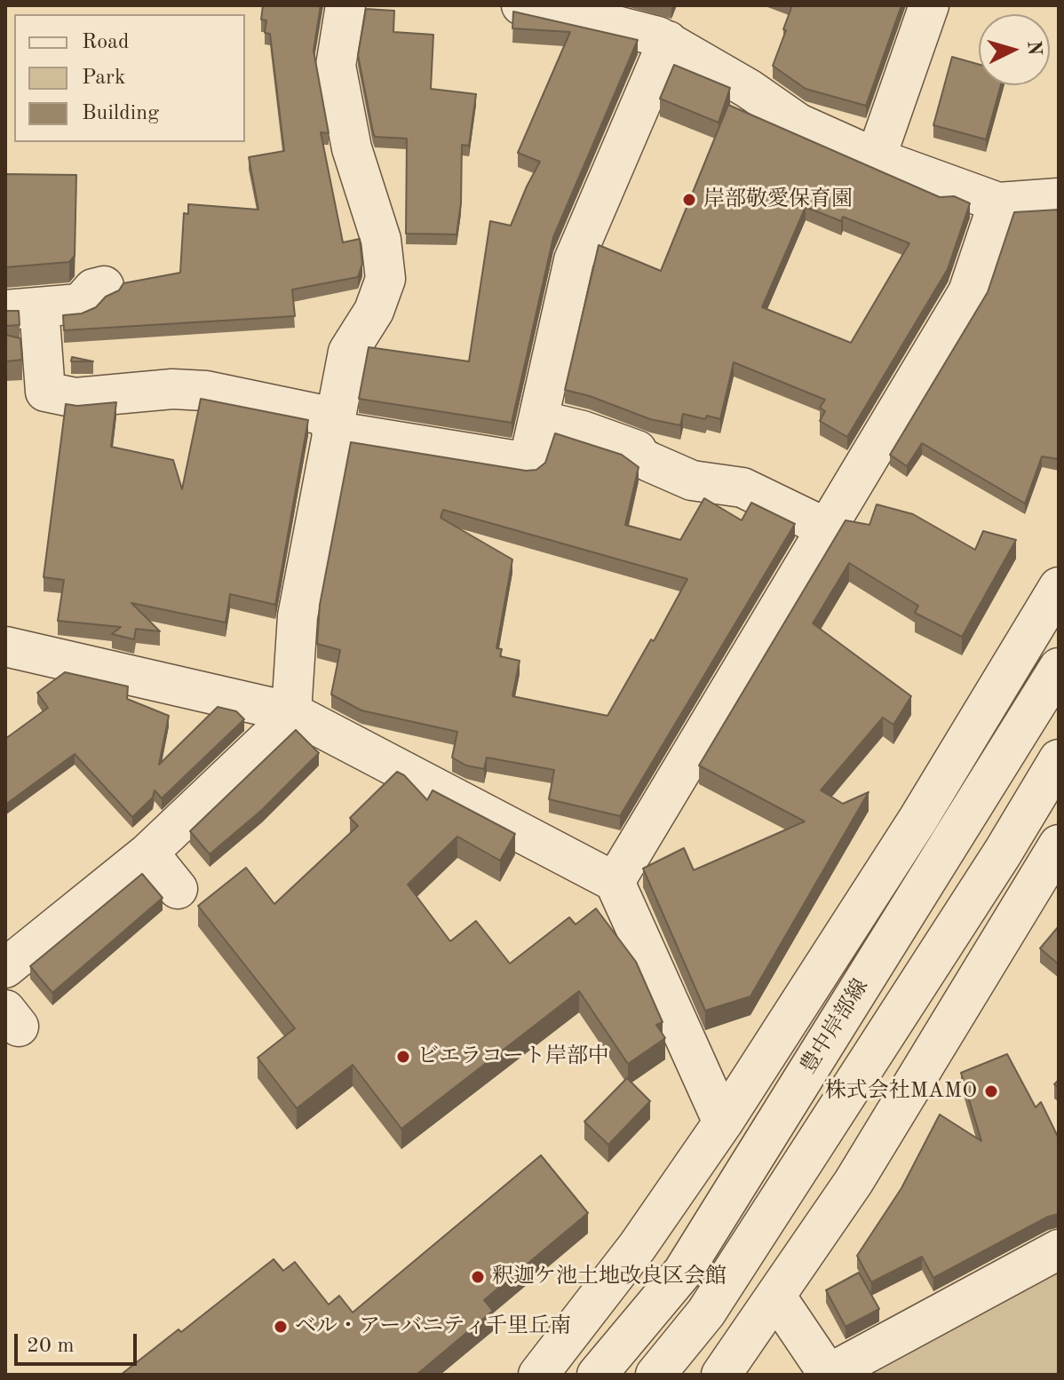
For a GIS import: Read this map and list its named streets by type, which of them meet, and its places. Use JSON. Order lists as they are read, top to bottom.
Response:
{
  "streets": {
    "street": ["豊中岸部線"]
  },
  "places": [
    "岸部敬愛保育園",
    "ビエラコート岸部中",
    "株式会社MAMO",
    "釈迦ケ池土地改良区会館",
    "ベル・アーバニティ千里丘南"
  ],
  "legend": ["Road", "Park", "Building"],
  "scale_bar": "20 m",
  "north": "right"
}
